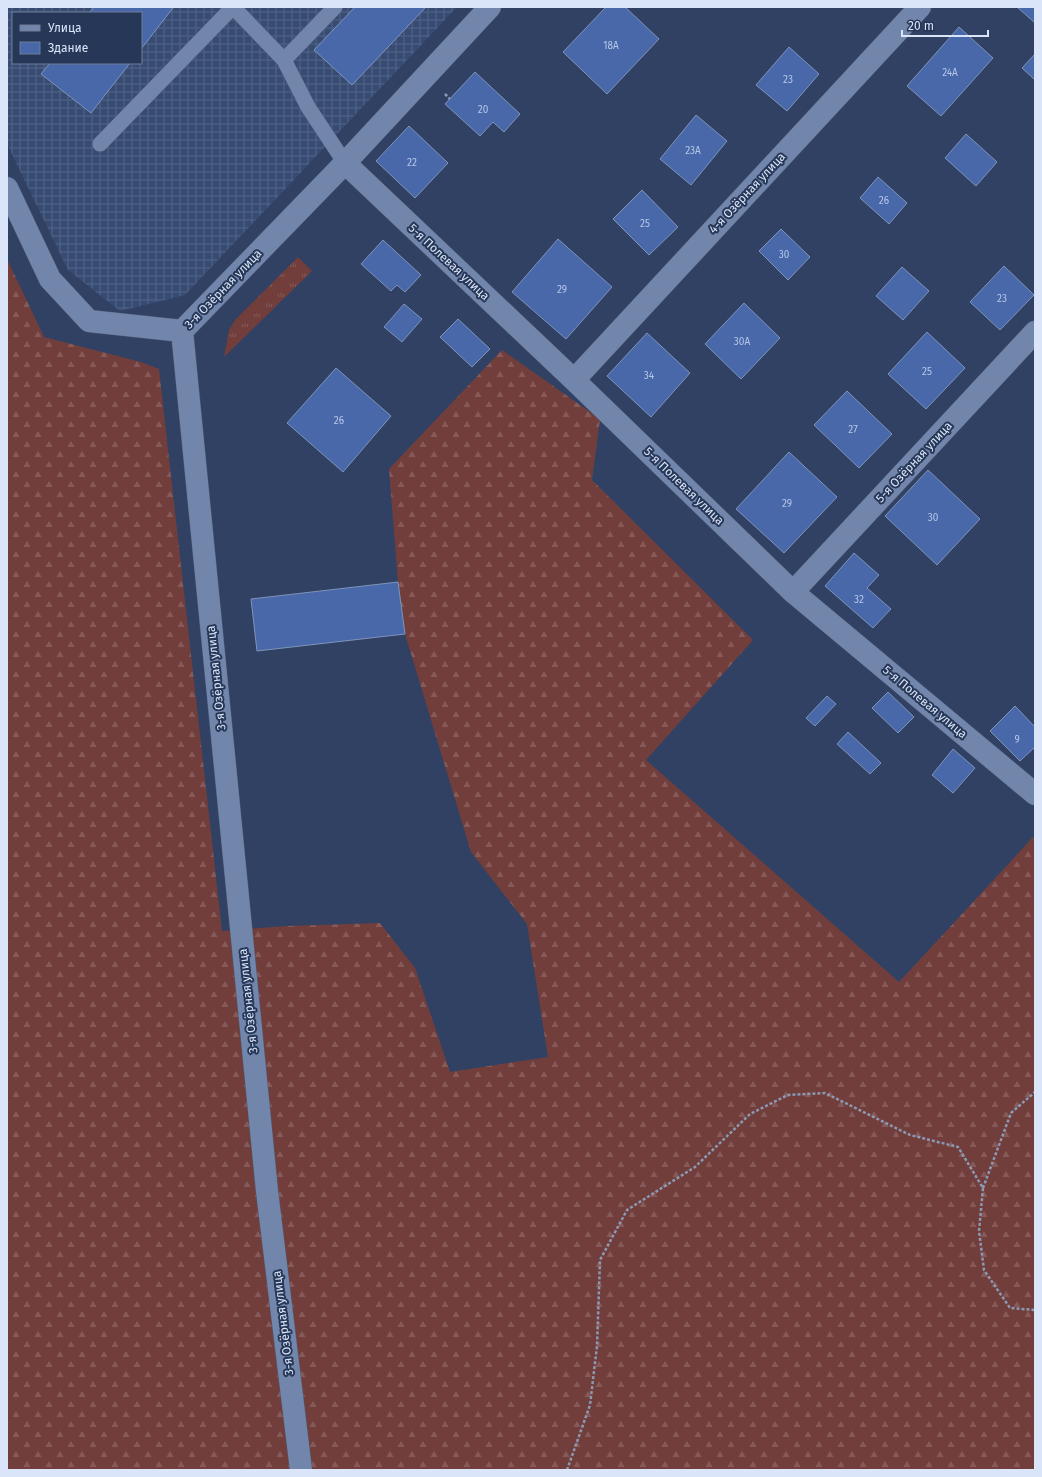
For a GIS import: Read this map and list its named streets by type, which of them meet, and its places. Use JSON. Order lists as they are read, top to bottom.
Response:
{
  "streets": {
    "street": [
      "4-я Озёрная улица",
      "5-я Полевая улица",
      "3-я Озёрная улица",
      "5-я Озёрная улица"
    ]
  },
  "crossings": [
    ["4-я Озёрная улица", "5-я Полевая улица"],
    ["5-я Полевая улица", "3-я Озёрная улица"],
    ["5-я Полевая улица", "5-я Озёрная улица"]
  ],
  "house_numbers": [
    "18А",
    "24А",
    "23",
    "20",
    "23А",
    "22",
    "26",
    "25",
    "30",
    "29",
    "23",
    "30А",
    "25",
    "34",
    "26",
    "27",
    "29",
    "30",
    "32",
    "9"
  ],
  "legend": ["Улица", "Здание"],
  "scale_bar": "20 m"
}
